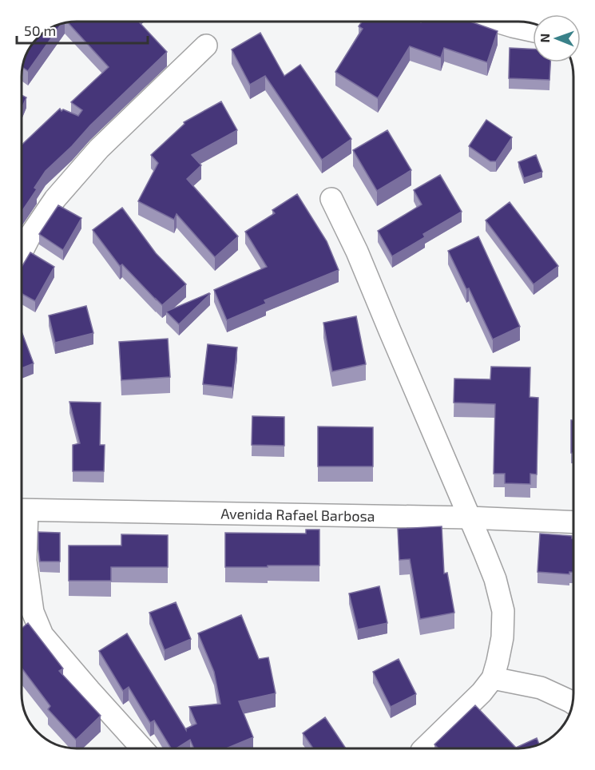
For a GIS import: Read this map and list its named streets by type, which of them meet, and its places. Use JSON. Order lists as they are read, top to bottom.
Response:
{
  "streets": {
    "street": ["Avenida Rafael Barbosa"]
  },
  "scale_bar": "50 m",
  "north": "left"
}
